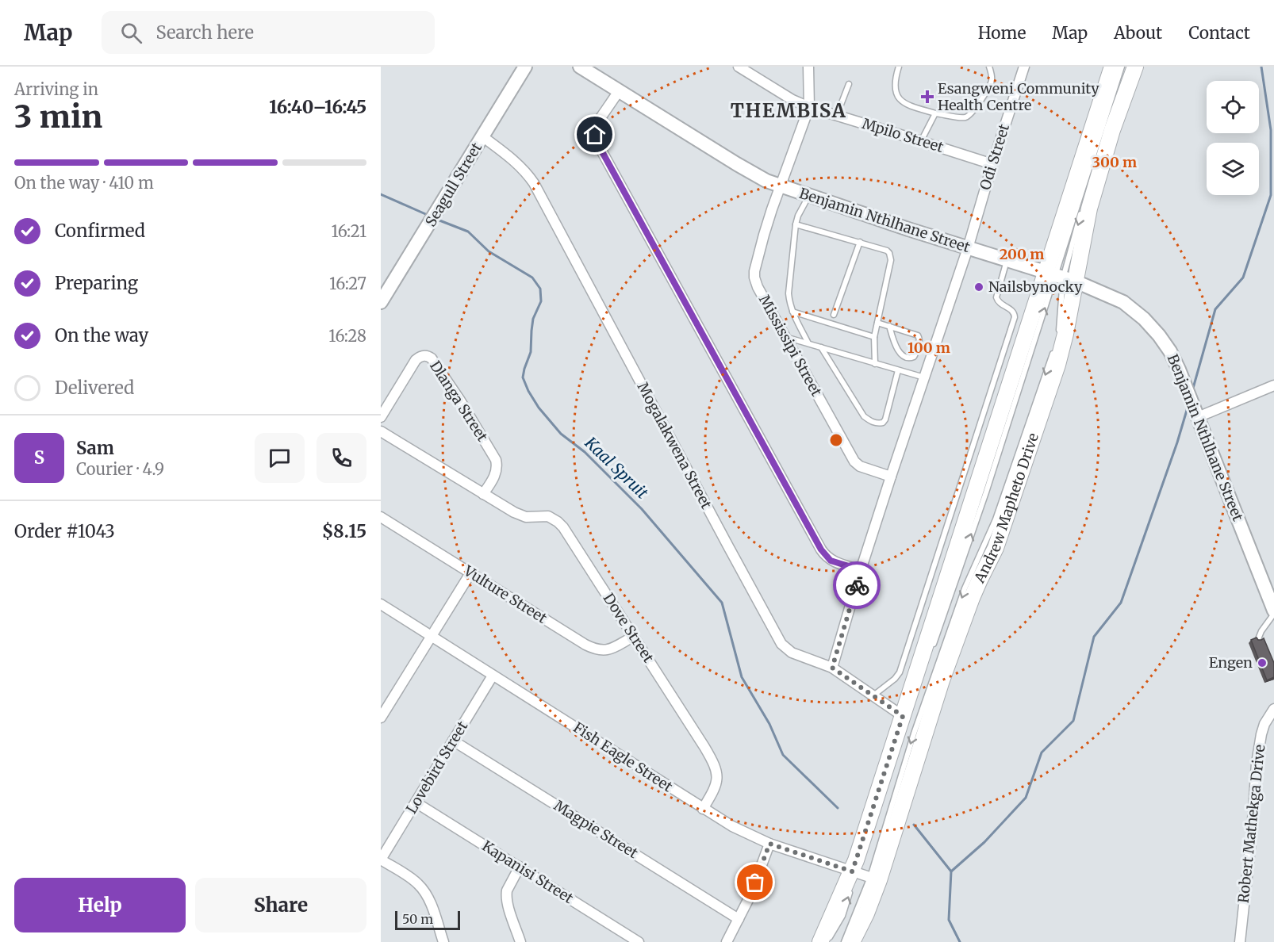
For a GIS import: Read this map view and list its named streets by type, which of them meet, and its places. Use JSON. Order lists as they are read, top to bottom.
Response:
{
  "streets": {
    "main road": ["Andrew Mapheto Drive"],
    "street": [
      "Mpilo Street",
      "Odi Street",
      "Seagull Street",
      "Benjamin Nthlhane Street",
      "Mississipi Street",
      "Dlanga Street",
      "Mogalakwena Street",
      "Vulture Street",
      "Dove Street",
      "Fish Eagle Street",
      "Lovebird Street",
      "Robert Mathekga Drive",
      "Magpie Street",
      "Kapanisi Street"
    ]
  },
  "crossings": [
    ["Mpilo Street", "Odi Street"],
    ["Mpilo Street", "Mississipi Street"],
    ["Odi Street", "Benjamin Nthlhane Street"],
    ["Odi Street", "Mississipi Street"],
    ["Odi Street", "Mogalakwena Street"],
    ["Seagull Street", "Mogalakwena Street"],
    ["Benjamin Nthlhane Street", "Mississipi Street"],
    ["Benjamin Nthlhane Street", "Andrew Mapheto Drive"],
    ["Dlanga Street", "Dove Street"],
    ["Mogalakwena Street", "Andrew Mapheto Drive"],
    ["Andrew Mapheto Drive", "Fish Eagle Street"],
    ["Vulture Street", "Dove Street"],
    ["Dove Street", "Fish Eagle Street"],
    ["Fish Eagle Street", "Lovebird Street"],
    ["Lovebird Street", "Magpie Street"],
    ["Lovebird Street", "Kapanisi Street"]
  ],
  "districts": ["THEMBISA"],
  "water": ["Kaal Spruit"],
  "places": {
    "health": ["Esangweni Community Health Centre"],
    "other": ["Nailsbynocky", "Engen"]
  },
  "scale_bar": "50 m",
  "page": {
    "header": "Map",
    "search": "Search here",
    "nav": [
      "Home",
      "Map",
      "About",
      "Contact"
    ],
    "heading": ["3 min", "Arriving in", "16:40–16:45"],
    "panel": [
      "Sam",
      "Courier · 4.9",
      "Order #1043",
      "$8.15"
    ],
    "bar": "On the way · 410 m",
    "list": [
      ["Confirmed", "16:21"],
      ["Preparing", "16:27"],
      ["On the way", "16:28"],
      "Delivered"
    ],
    "round": "S",
    "buttons": ["Help", "Share"],
    "scale": "50 m"
  },
  "rings": ["300 m", "200 m", "100 m"]
}
